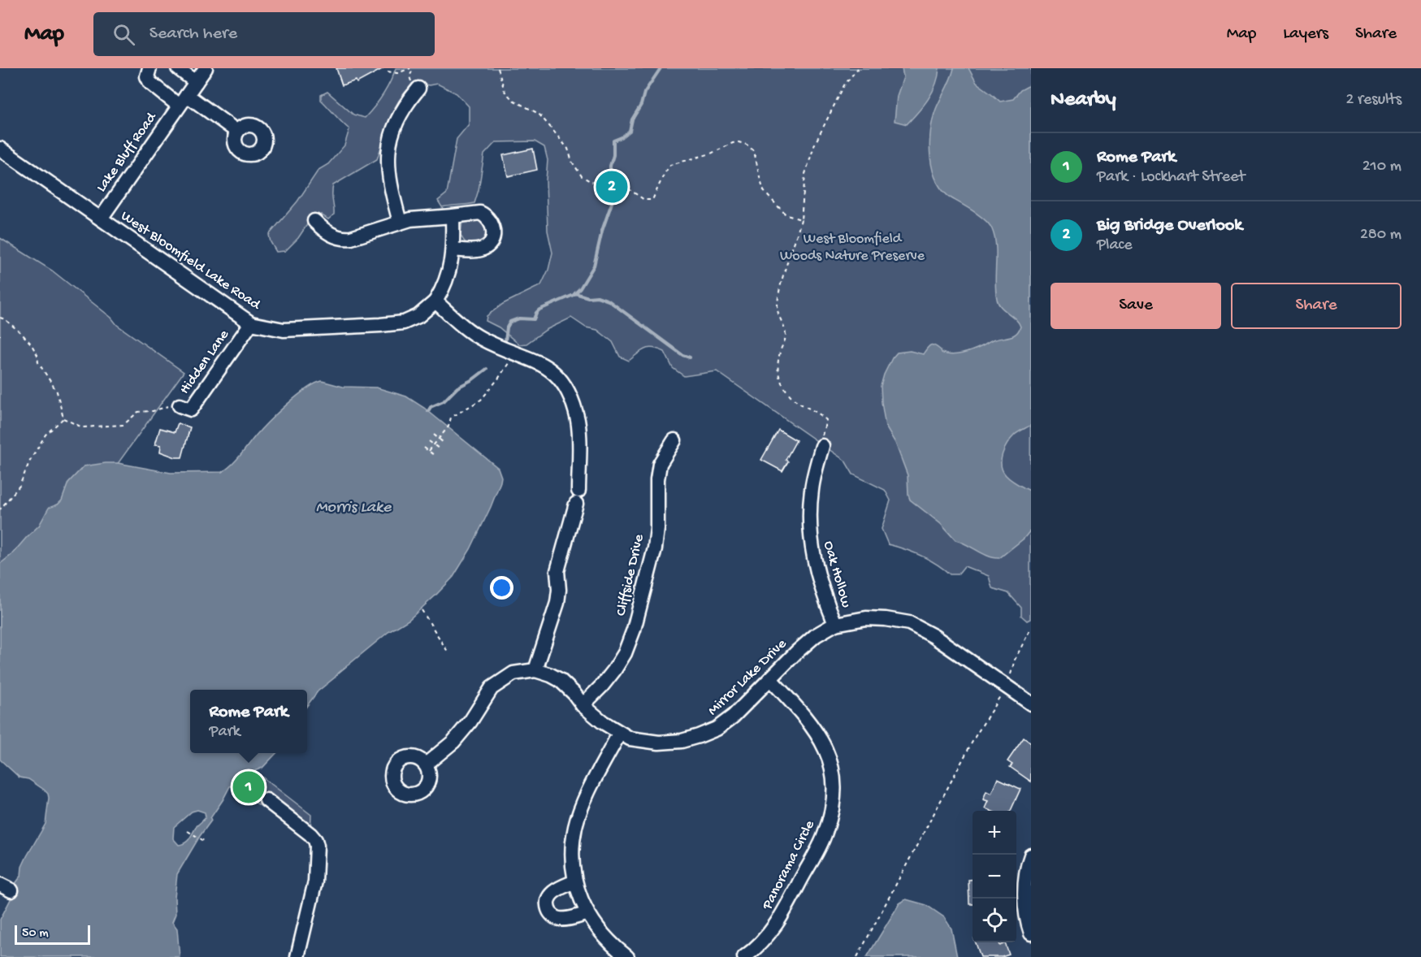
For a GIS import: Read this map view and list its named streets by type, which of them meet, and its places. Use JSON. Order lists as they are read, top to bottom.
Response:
{
  "streets": {
    "street": [
      "Lake Bluff Road",
      "West Bloomfield Lake Road",
      "Hidden Lane",
      "Oak Hollow",
      "Cliffside Drive",
      "Mirror Lake Drive",
      "Panorama Circle"
    ]
  },
  "crossings": [
    ["Lake Bluff Road", "West Bloomfield Lake Road"],
    ["West Bloomfield Lake Road", "Hidden Lane"],
    ["Oak Hollow", "Mirror Lake Drive"],
    ["Cliffside Drive", "Mirror Lake Drive"],
    ["Mirror Lake Drive", "Panorama Circle"]
  ],
  "water": ["Morris Lake"],
  "parks": ["West Bloomfield Woods Nature Preserve"],
  "scale_bar": "50 m",
  "page": {
    "header": "Map",
    "search": "Search here",
    "nav": ["Map", "Layers", "Share"],
    "heading": ["Nearby", "2 results"],
    "list": [
      {
        "mark": "1",
        "name": "Rome Park",
        "note": "Park · Lockhart Street",
        "value": "210 m"
      },
      {
        "mark": "2",
        "name": "Big Bridge Overlook",
        "note": "Place",
        "value": "280 m"
      }
    ],
    "pins": ["2", "1"],
    "buttons": ["Save", "Share"],
    "popup": ["Rome Park", "Park"],
    "map_buttons": ["+", "−"],
    "scale": "50 m"
  }
}
